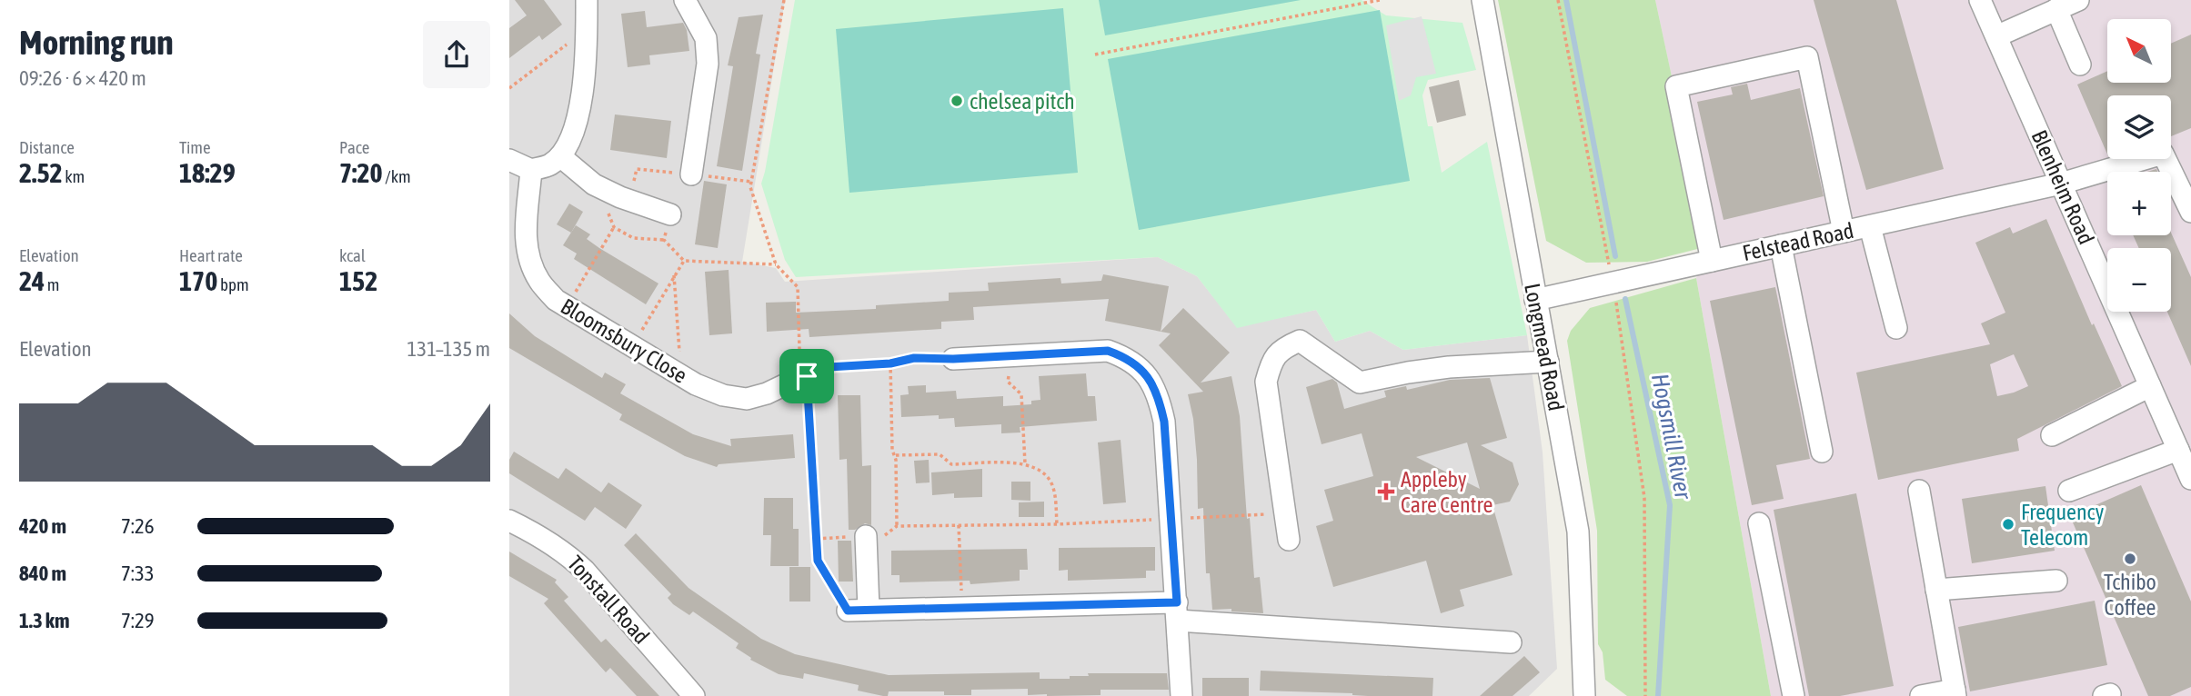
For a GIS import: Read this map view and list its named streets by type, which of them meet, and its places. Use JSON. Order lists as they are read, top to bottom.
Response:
{
  "streets": {
    "street": [
      "Blenheim Road",
      "Felstead Road",
      "Bloomsbury Close",
      "Longmead Road",
      "Tonstall Road"
    ]
  },
  "crossings": [
    ["Blenheim Road", "Felstead Road"],
    ["Felstead Road", "Longmead Road"]
  ],
  "water": ["Hogsmill River"],
  "places": {
    "other": ["chelsea pitch", "Frequency Telecom", "Tchibo Coffee"],
    "health": ["Appleby Care Centre"]
  },
  "north": "top left",
  "page": {
    "heading": ["Morning run", "09:26 · 6 × 420 m"],
    "map_buttons": ["+", "−"],
    "stats": [
      ["Distance", "2.52 km"],
      ["Time", "18:29"],
      ["Pace", "7:20 /km"],
      ["Elevation", "24 m"],
      ["Heart rate", "170 bpm"],
      ["kcal", "152"]
    ],
    "chart": ["Elevation", "131–135 m"],
    "list": [
      {
        "name": "420 m",
        "note": "7:26"
      },
      {
        "name": "840 m",
        "note": "7:33"
      },
      {
        "name": "1.3 km",
        "note": "7:29"
      }
    ]
  }
}
